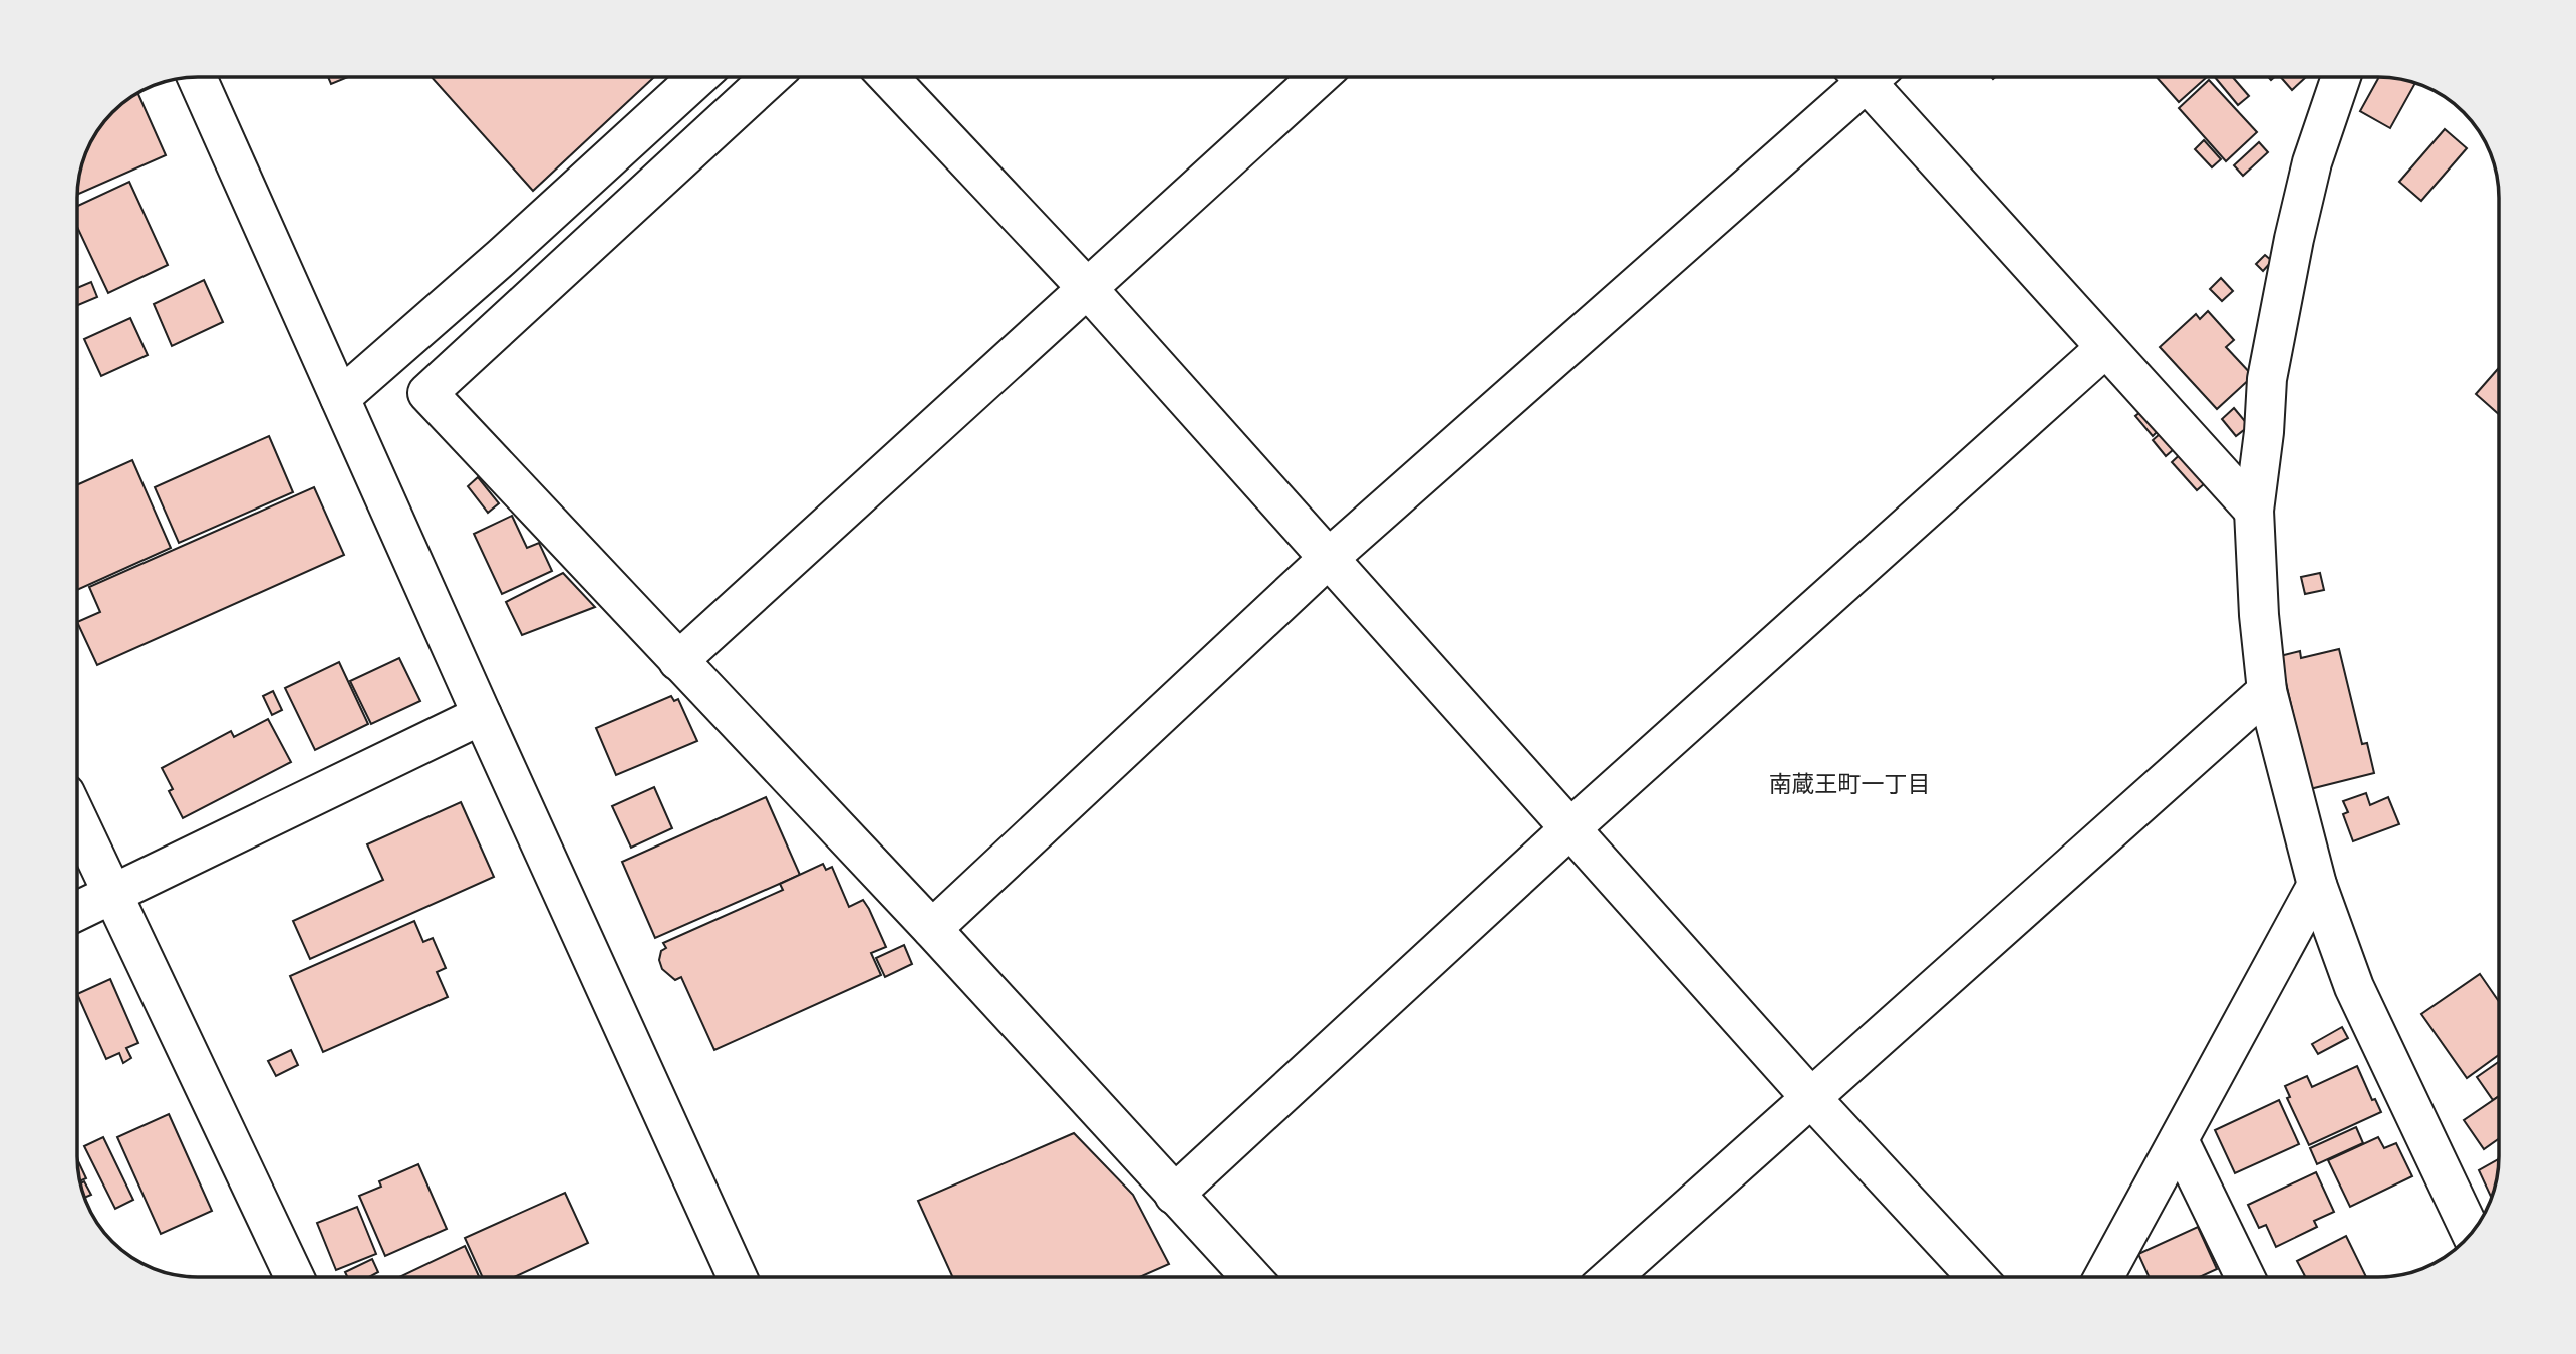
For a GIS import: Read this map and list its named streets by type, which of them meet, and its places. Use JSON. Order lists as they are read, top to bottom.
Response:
{
  "districts": ["南蔵王町一丁目"]
}
